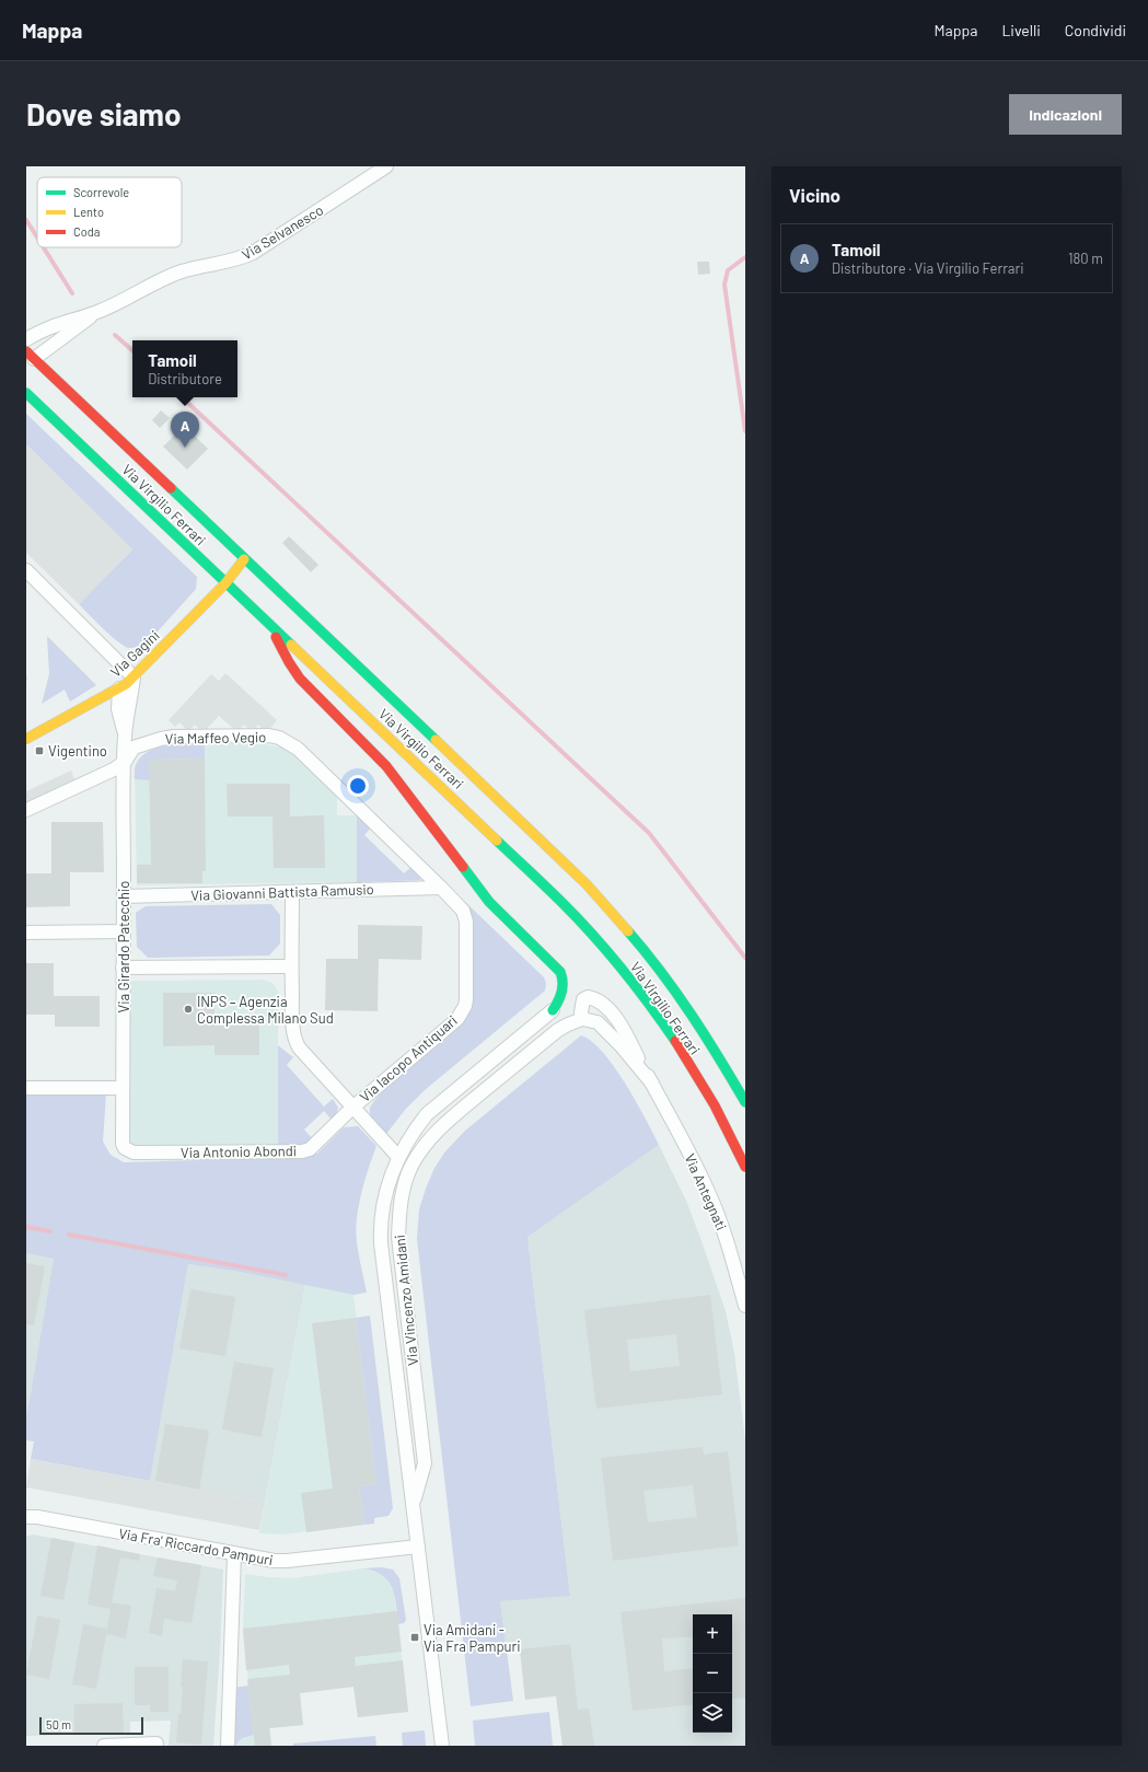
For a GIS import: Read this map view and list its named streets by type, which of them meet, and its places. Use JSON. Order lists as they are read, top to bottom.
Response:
{
  "streets": {
    "main road": ["Via Virgilio Ferrari", "Via Gagini"],
    "street": [
      "Via Selvanesco",
      "Via Maffeo Vegio",
      "Via Giovanni Battista Ramusio",
      "Via Girardo Patecchio",
      "Via Iacopo Antiquari",
      "Via Antonio Abondi",
      "Via Antegnati",
      "Via Vincenzo Amidani",
      "Via Fra' Riccardo Pampuri"
    ]
  },
  "crossings": [
    ["Via Selvanesco", "Via Virgilio Ferrari"],
    ["Via Virgilio Ferrari", "Via Gagini"],
    ["Via Gagini", "Via Girardo Patecchio"],
    ["Via Maffeo Vegio", "Via Giovanni Battista Ramusio"],
    ["Via Maffeo Vegio", "Via Girardo Patecchio"],
    ["Via Maffeo Vegio", "Via Iacopo Antiquari"],
    ["Via Giovanni Battista Ramusio", "Via Girardo Patecchio"],
    ["Via Giovanni Battista Ramusio", "Via Iacopo Antiquari"],
    ["Via Girardo Patecchio", "Via Antonio Abondi"],
    ["Via Iacopo Antiquari", "Via Antonio Abondi"],
    ["Via Antegnati", "Via Vincenzo Amidani"],
    ["Via Vincenzo Amidani", "Via Fra' Riccardo Pampuri"]
  ],
  "places": {
    "transit": ["Vigentino", "Via Amidani - Via Fra Pampuri"],
    "other": ["INPS – Agenzia Complessa Milano Sud"]
  },
  "legend": ["Scorrevole", "Lento", "Coda"],
  "scale_bar": "50 m",
  "page": {
    "header": "Mappa",
    "nav": ["Mappa", "Livelli", "Condividi"],
    "buttons": "Indicazioni",
    "title": "Dove siamo",
    "heading": "Vicino",
    "list": [
      {
        "mark": "A",
        "name": "Tamoil",
        "note": "Distributore · Via Virgilio Ferrari",
        "value": "180 m"
      }
    ],
    "popup": ["Tamoil", "Distributore"],
    "pins": "A",
    "map_buttons": ["+", "−"],
    "scale": "50 m"
  }
}
